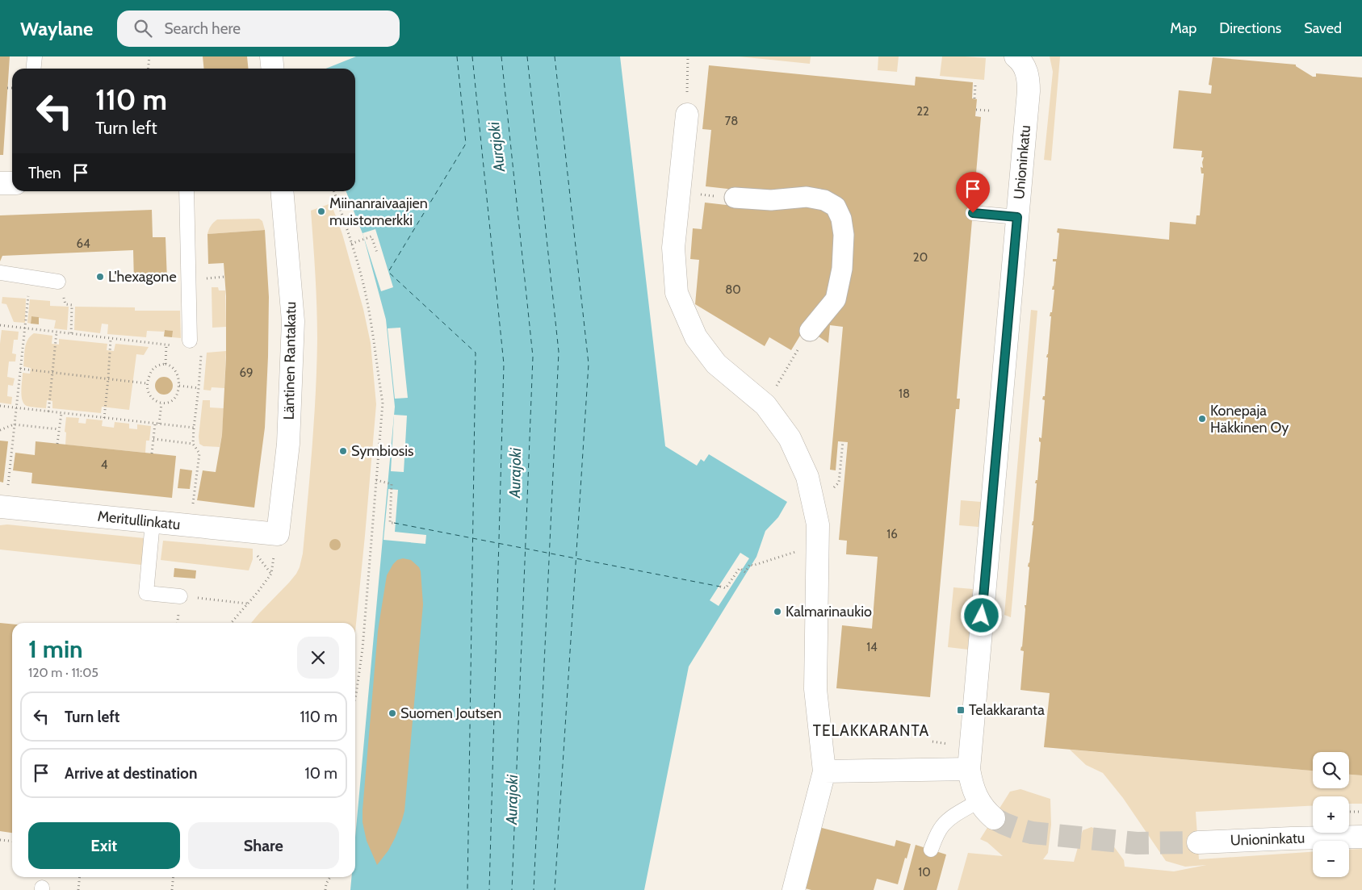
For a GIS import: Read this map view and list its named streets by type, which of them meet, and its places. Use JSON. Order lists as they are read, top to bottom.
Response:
{
  "streets": {
    "street": ["Unioninkatu", "Läntinen Rantakatu", "Meritullinkatu"]
  },
  "crossings": [
    ["Läntinen Rantakatu", "Meritullinkatu"]
  ],
  "districts": ["TELAKKARANTA"],
  "water": ["Aurajoki"],
  "places": {
    "other": [
      "Miinanraivaajien muistomerkki",
      "L'hexagone",
      "Konepaja Häkkinen Oy",
      "Symbiosis",
      "Kalmarinaukio",
      "Suomen Joutsen"
    ],
    "transit": ["Telakkaranta"]
  },
  "house_numbers": [
    "22",
    "78",
    "64",
    "20",
    "80",
    "69",
    "18",
    "4",
    "16",
    "14",
    "10"
  ],
  "page": {
    "header": "Waylane",
    "search": "Search here",
    "nav": ["Map", "Directions", "Saved"],
    "turn": ["110 m", "Turn left"],
    "then": "Then",
    "heading": ["1 min", "120 m · 11:05"],
    "list": [
      {
        "name": "Turn left",
        "value": "110 m"
      },
      {
        "name": "Arrive at destination",
        "value": "10 m"
      }
    ],
    "map_buttons": ["+", "−"],
    "buttons": ["Exit", "Share"]
  }
}
